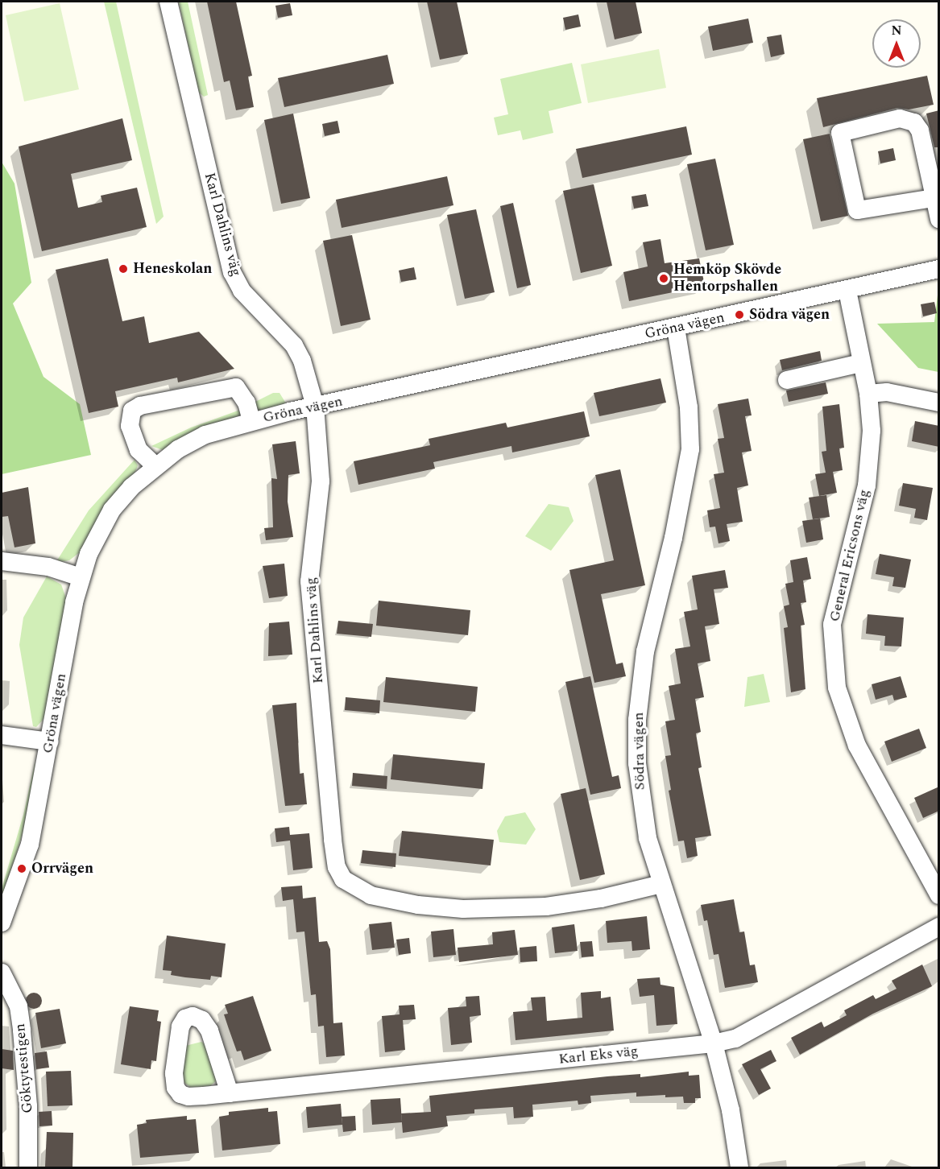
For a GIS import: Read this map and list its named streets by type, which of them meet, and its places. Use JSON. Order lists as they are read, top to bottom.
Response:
{
  "streets": {
    "street": [
      "Karl Dahlins väg",
      "Gröna vägen",
      "General Ericsons väg",
      "Södra vägen",
      "Karl Eks väg",
      "Göktytestigen"
    ]
  },
  "crossings": [
    ["Karl Dahlins väg", "Gröna vägen"],
    ["Karl Dahlins väg", "Södra vägen"],
    ["Gröna vägen", "General Ericsons väg"],
    ["Gröna vägen", "Södra vägen"],
    ["Södra vägen", "Karl Eks väg"]
  ],
  "places": [
    "Heneskolan",
    "Hemköp Skövde Hentorpshallen",
    "Södra vägen",
    "Orrvägen"
  ],
  "north": "top"
}
